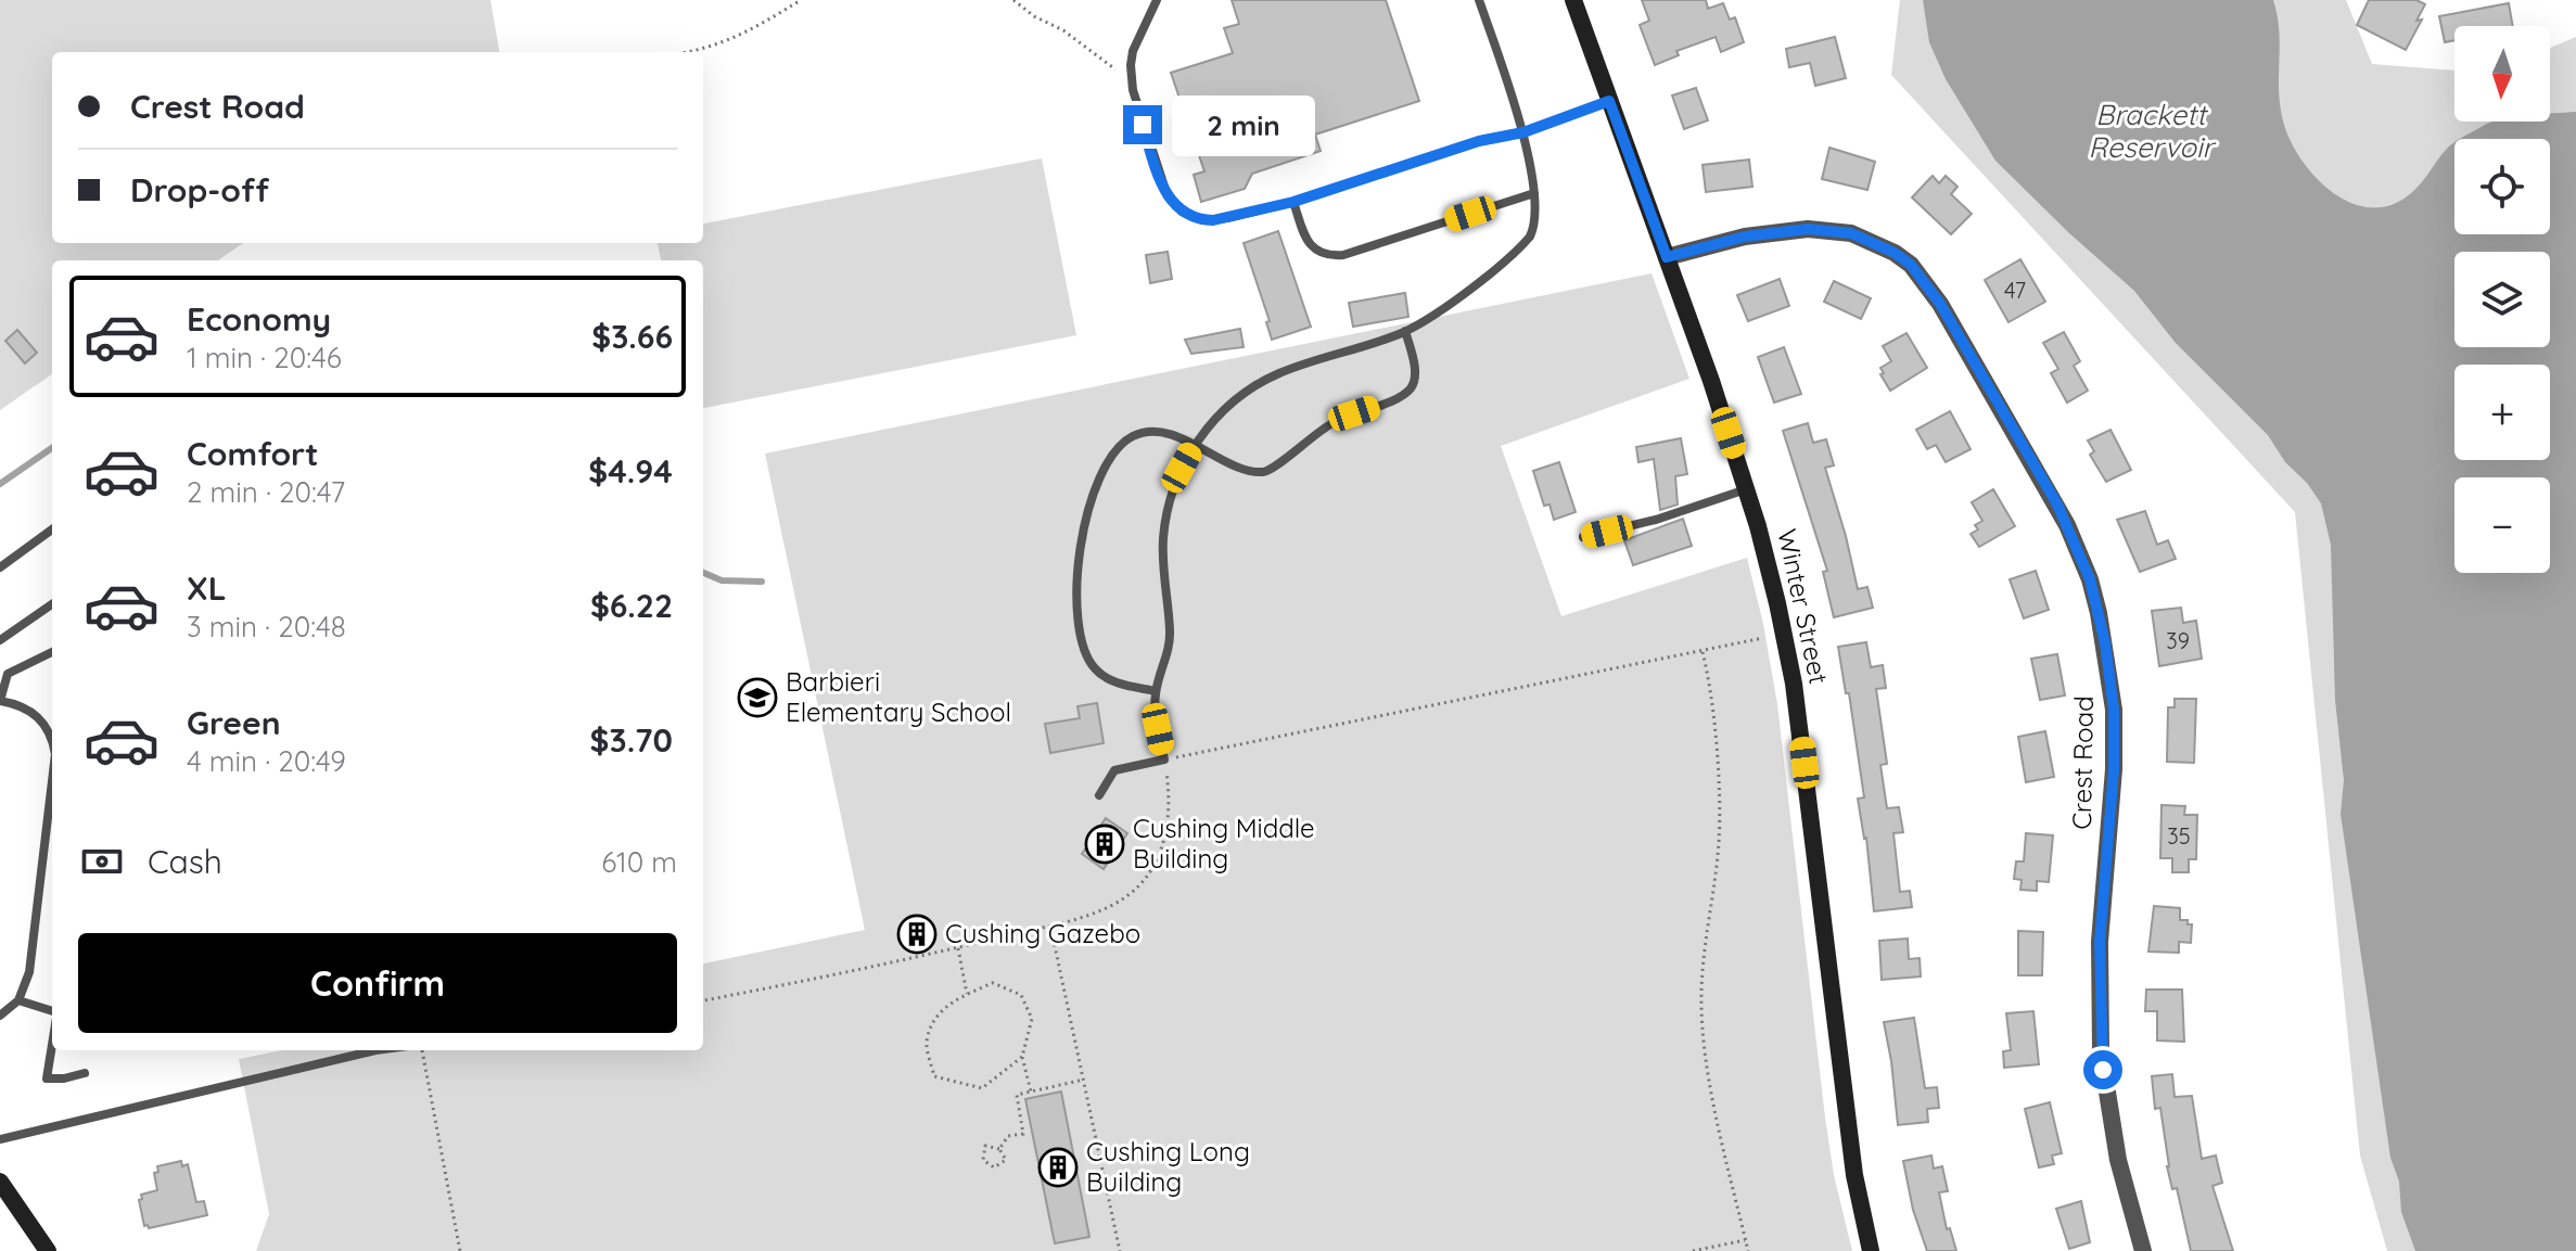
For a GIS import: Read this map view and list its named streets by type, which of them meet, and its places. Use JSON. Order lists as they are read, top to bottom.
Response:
{
  "streets": {
    "main road": ["Winter Street"],
    "street": ["Crest Road"]
  },
  "crossings": [
    ["Winter Street", "Crest Road"]
  ],
  "water": ["Brackett Reservoir"],
  "places": {
    "school or university": ["Barbieri Elementary School"],
    "building": ["Cushing Middle Building", "Cushing Gazebo", "Cushing Long Building"]
  },
  "house_numbers": ["47", "39", "35"],
  "north": "bottom",
  "page": {
    "map_buttons": ["+", "−"],
    "banner": ["Crest Road", "Drop-off"],
    "bubble": "2 min",
    "list": [
      {
        "name": "Economy",
        "note": "1 min · 20:46",
        "value": "$3.66"
      },
      {
        "name": "Comfort",
        "note": "2 min · 20:47",
        "value": "$4.94"
      },
      {
        "name": "XL",
        "note": "3 min · 20:48",
        "value": "$6.22"
      },
      {
        "name": "Green",
        "note": "4 min · 20:49",
        "value": "$3.70"
      }
    ],
    "pay": ["Cash", "610 m"],
    "buttons": "Confirm"
  }
}
